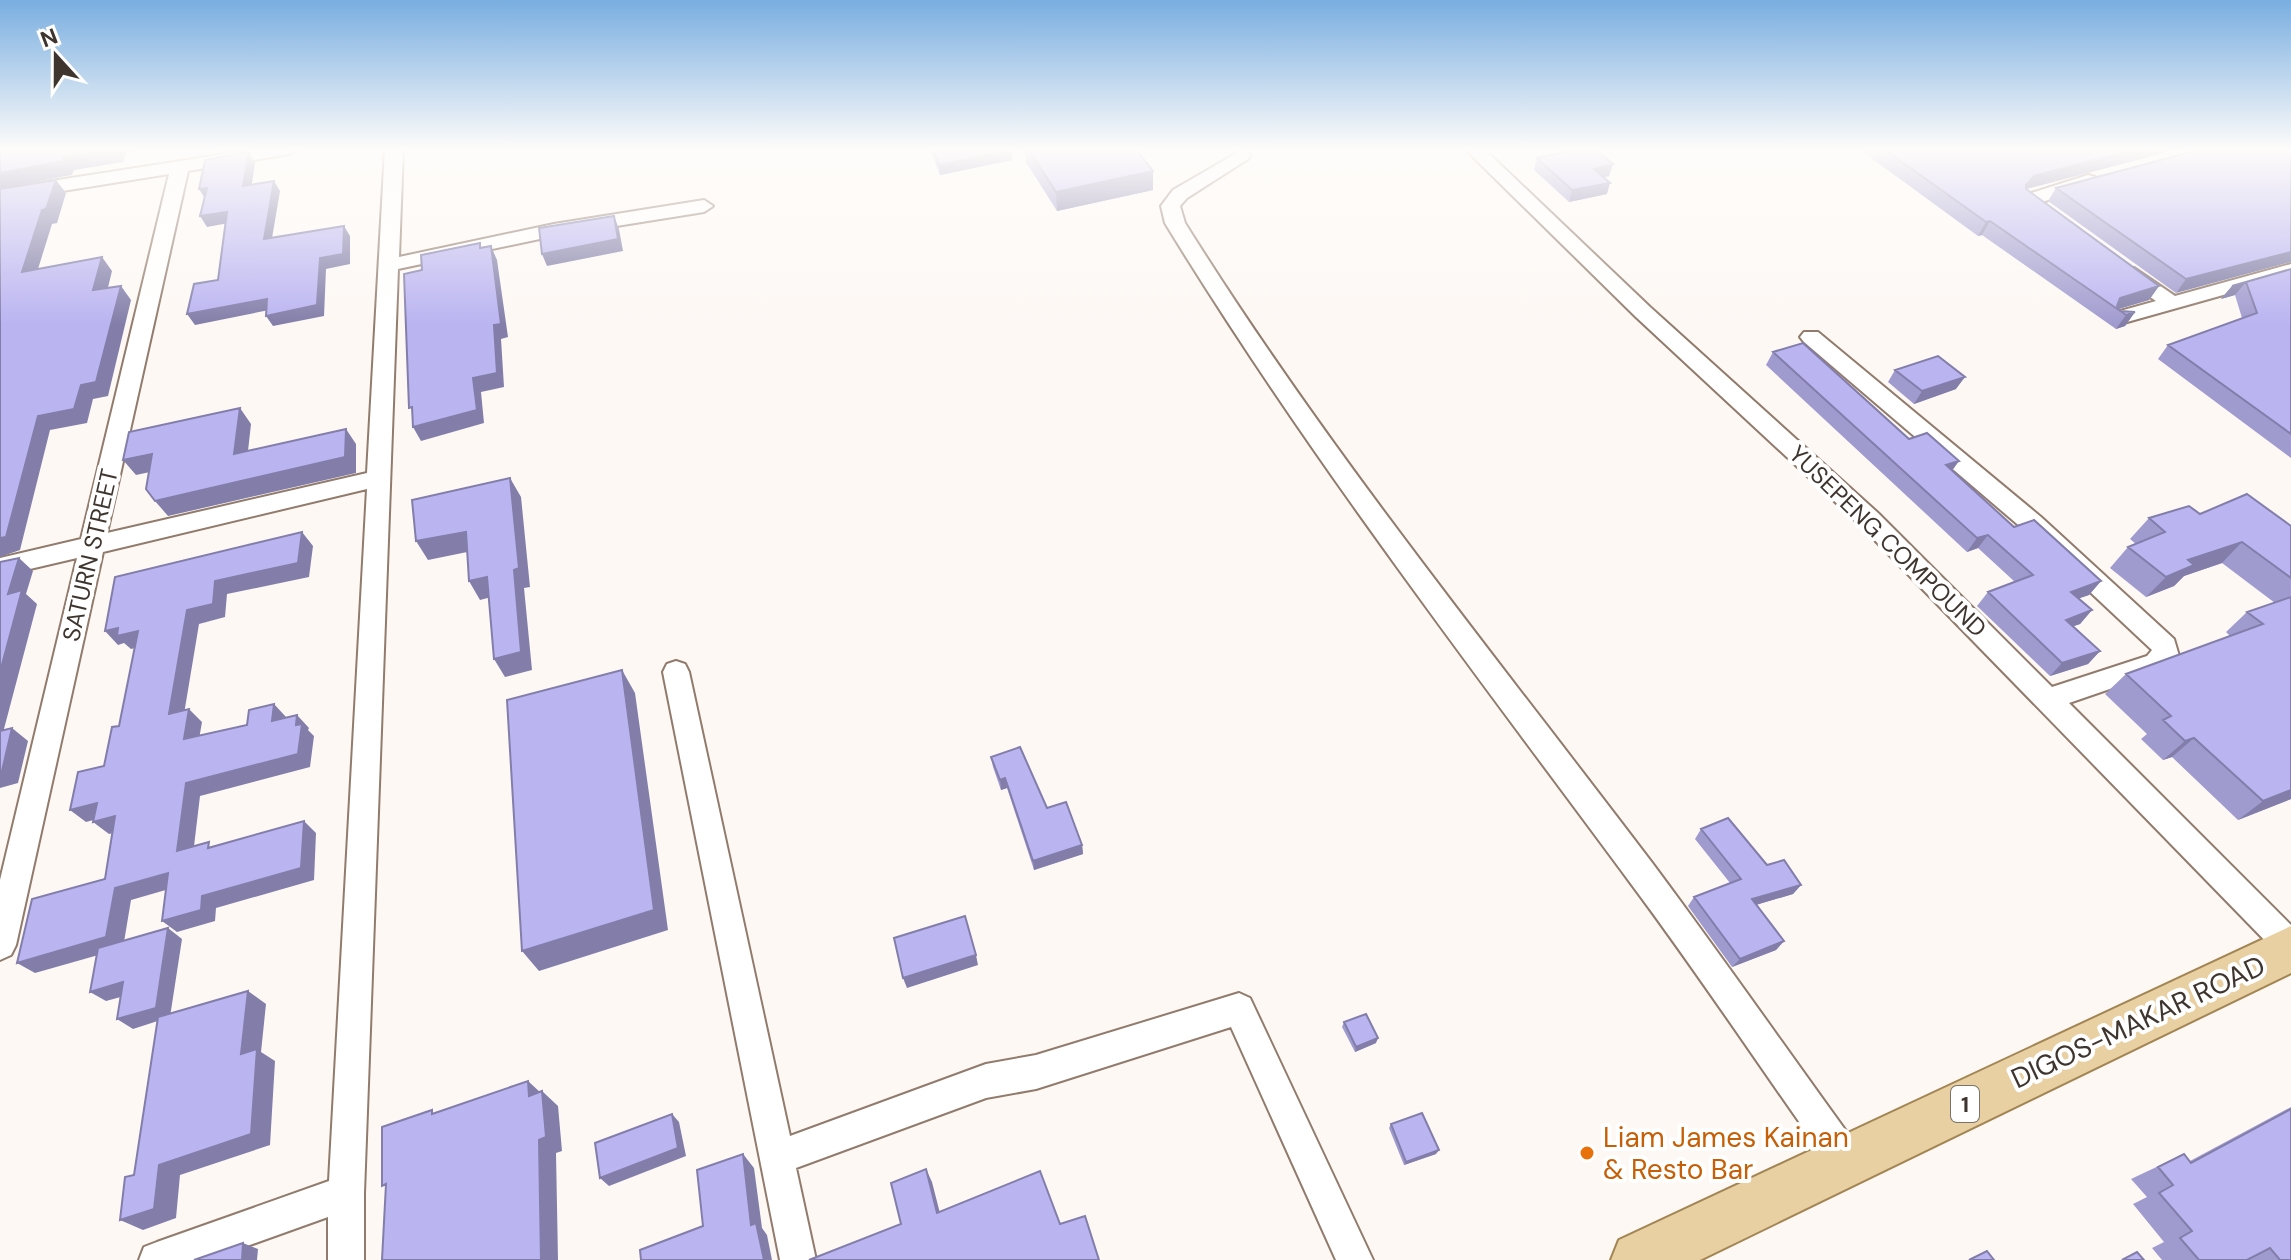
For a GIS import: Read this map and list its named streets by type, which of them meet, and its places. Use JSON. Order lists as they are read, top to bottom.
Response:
{
  "streets": {
    "main road": ["DIGOS-MAKAR ROAD", "1"],
    "street": ["YUSEPENG COMPOUND", "SATURN STREET"]
  },
  "crossings": [
    ["YUSEPENG COMPOUND", "DIGOS-MAKAR ROAD"]
  ],
  "places": ["Liam James Kainan & Resto Bar"],
  "north": "top"
}
